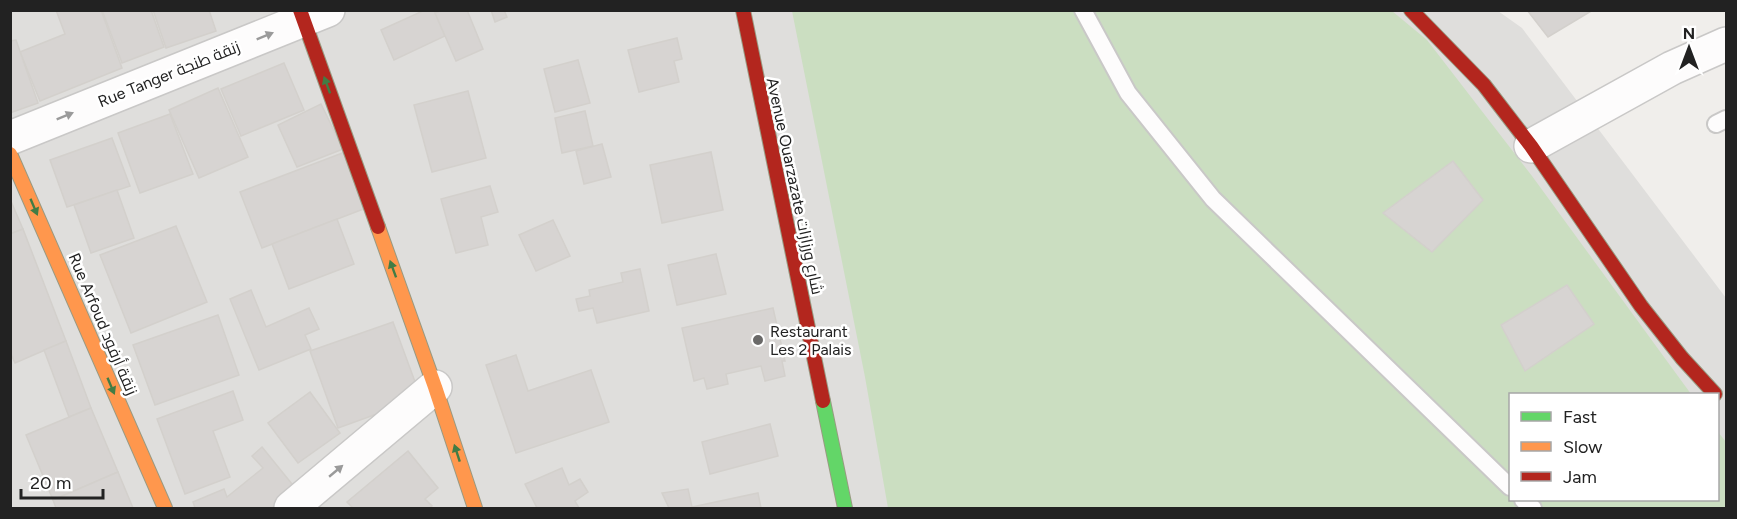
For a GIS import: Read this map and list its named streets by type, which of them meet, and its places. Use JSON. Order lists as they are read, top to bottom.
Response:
{
  "streets": {
    "street": ["Rue Tanger زنقة طنجة", "Avenue Ouarzazate شارع ورزازات", "Rue Arfoud زنقة أرفود"]
  },
  "one_way": ["Rue Tanger زنقة طنجة", "Rue Arfoud زنقة أرفود"],
  "places": ["Restaurant Les 2 Palais"],
  "legend": ["Fast", "Slow", "Jam"],
  "scale_bar": "20 m",
  "north": "top"
}
